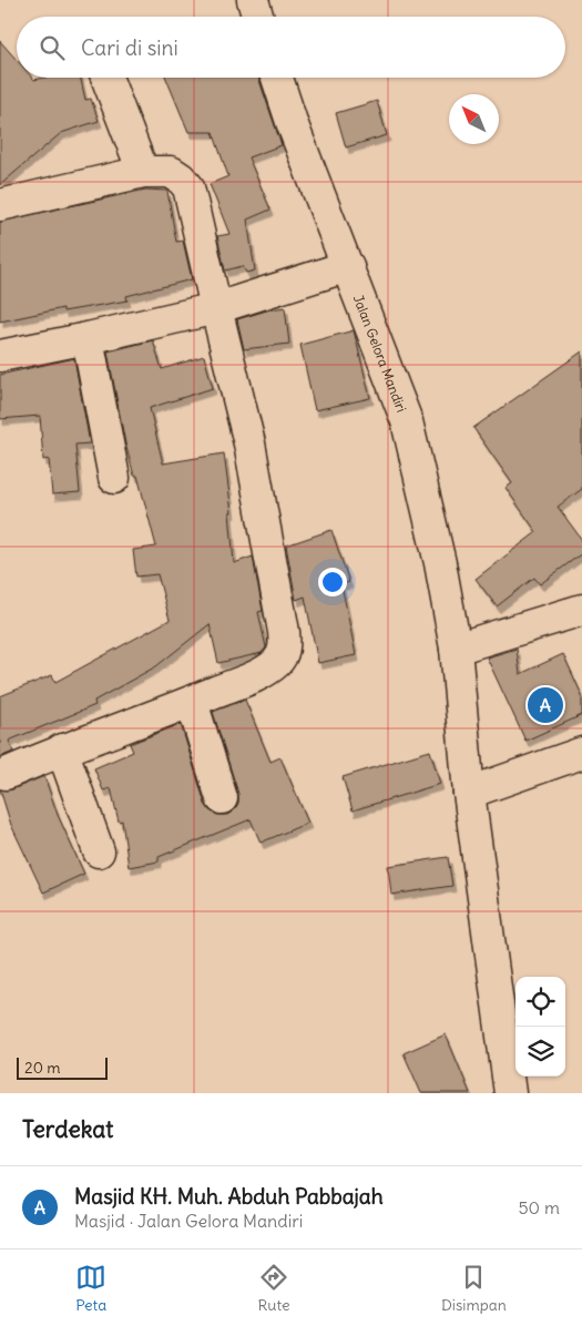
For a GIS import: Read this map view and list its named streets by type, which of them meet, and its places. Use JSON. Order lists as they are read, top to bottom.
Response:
{
  "streets": {
    "street": ["Jalan Gelora Mandiri"]
  },
  "scale_bar": "20 m",
  "north": "top left",
  "page": {
    "search": "Cari di sini",
    "pins": "A",
    "scale": "20 m",
    "heading": "Terdekat",
    "list": [
      {
        "mark": "A",
        "name": "Masjid KH. Muh. Abduh Pabbajah",
        "note": "Masjid · Jalan Gelora Mandiri",
        "value": "50 m"
      }
    ],
    "nav": ["Peta", "Rute", "Disimpan"]
  }
}
